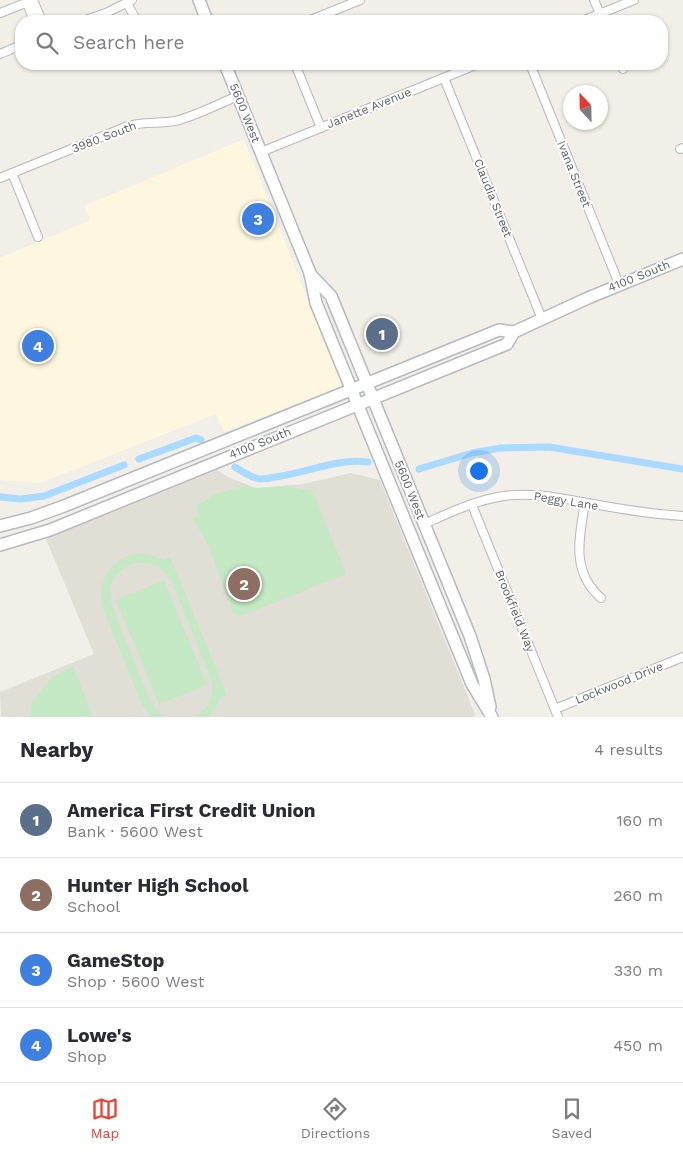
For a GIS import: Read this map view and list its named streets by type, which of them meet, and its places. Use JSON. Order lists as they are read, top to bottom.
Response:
{
  "streets": {
    "main road": ["5600 West", "4100 South"],
    "street": [
      "Janette Avenue",
      "3980 South",
      "Ivana Street",
      "Claudia Street",
      "Peggy Lane",
      "Brookfield Way",
      "Lockwood Drive"
    ]
  },
  "crossings": [
    ["Janette Avenue", "5600 West"],
    ["Janette Avenue", "Claudia Street"],
    ["5600 West", "3980 South"],
    ["5600 West", "4100 South"],
    ["5600 West", "Peggy Lane"],
    ["Ivana Street", "4100 South"],
    ["Claudia Street", "4100 South"],
    ["Peggy Lane", "Brookfield Way"],
    ["Brookfield Way", "Lockwood Drive"]
  ],
  "north": "top",
  "page": {
    "search": "Search here",
    "pins": [
      "3",
      "1",
      "4",
      "2"
    ],
    "heading": ["Nearby", "4 results"],
    "list": [
      {
        "mark": "1",
        "name": "America First Credit Union",
        "note": "Bank · 5600 West",
        "value": "160 m"
      },
      {
        "mark": "2",
        "name": "Hunter High School",
        "note": "School",
        "value": "260 m"
      },
      {
        "mark": "3",
        "name": "GameStop",
        "note": "Shop · 5600 West",
        "value": "330 m"
      },
      {
        "mark": "4",
        "name": "Lowe's",
        "note": "Shop",
        "value": "450 m"
      }
    ],
    "nav": ["Map", "Directions", "Saved"]
  }
}
